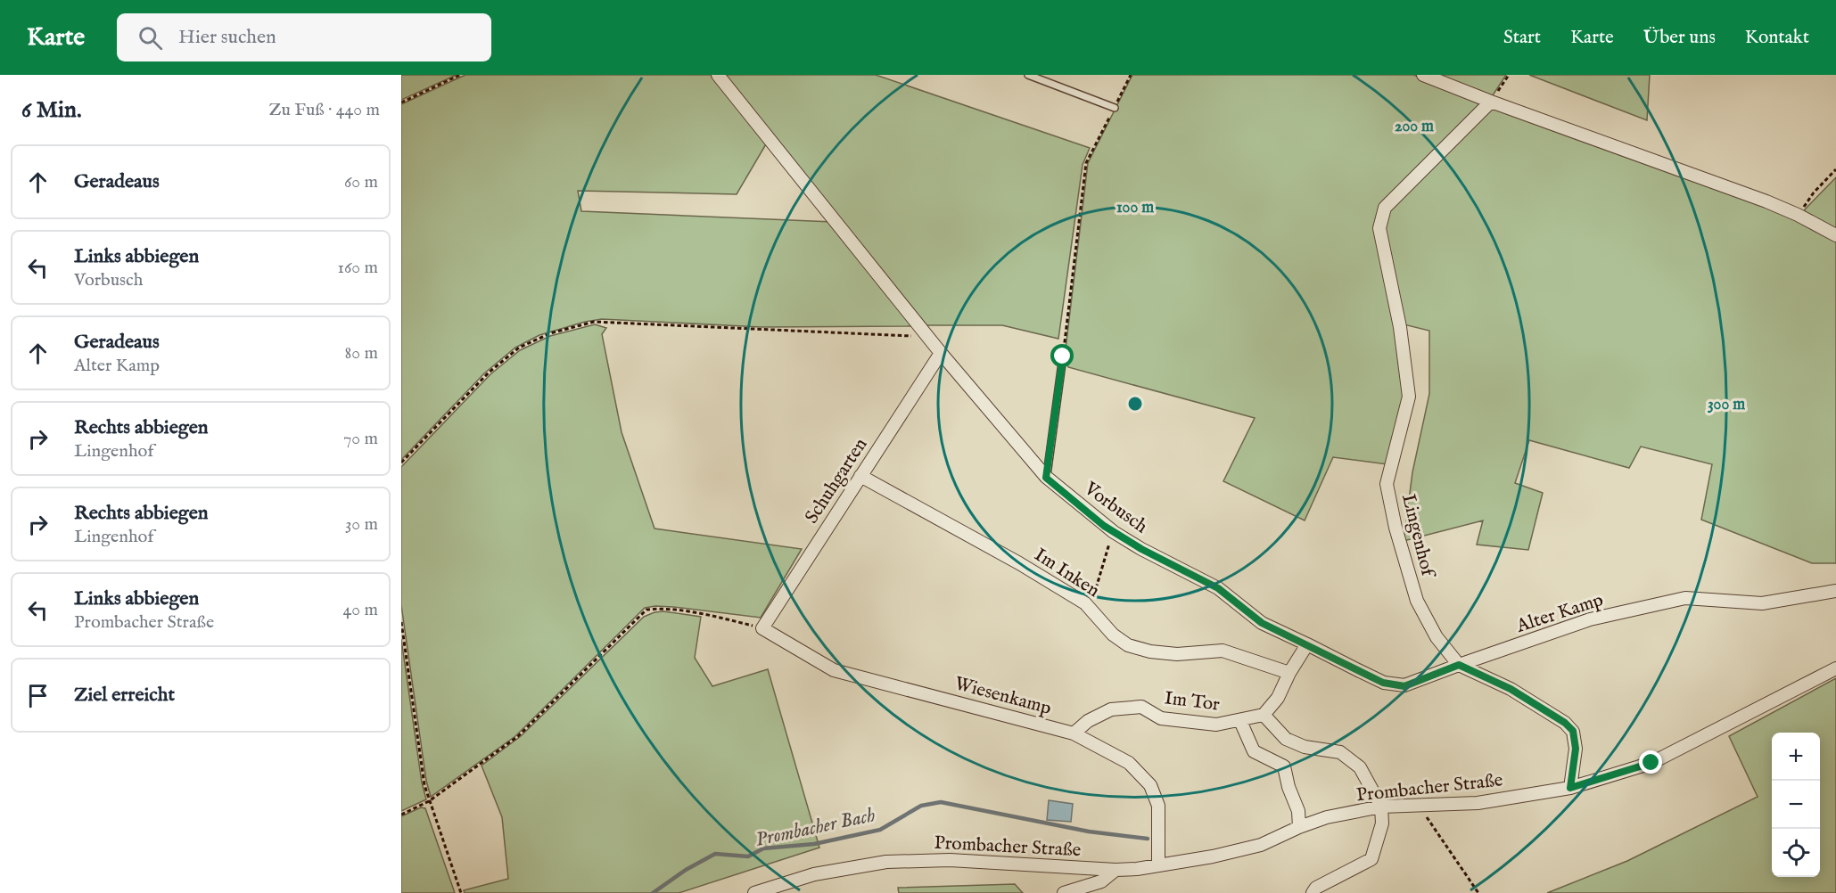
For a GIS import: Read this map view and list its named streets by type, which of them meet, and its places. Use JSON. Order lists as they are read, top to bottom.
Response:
{
  "streets": {
    "street": [
      "Schuhgarten",
      "Vorbusch",
      "Lingenhof",
      "Im Inken",
      "Alter Kamp",
      "Wiesenkamp",
      "Im Tor",
      "Prombacher Straße"
    ]
  },
  "crossings": [
    ["Schuhgarten", "Vorbusch"],
    ["Schuhgarten", "Im Inken"],
    ["Schuhgarten", "Wiesenkamp"],
    ["Vorbusch", "Alter Kamp"],
    ["Lingenhof", "Alter Kamp"],
    ["Lingenhof", "Prombacher Straße"],
    ["Wiesenkamp", "Im Tor"],
    ["Wiesenkamp", "Prombacher Straße"]
  ],
  "water": ["Prombacher Bach"],
  "page": {
    "header": "Karte",
    "search": "Hier suchen",
    "nav": [
      "Start",
      "Karte",
      "Über uns",
      "Kontakt"
    ],
    "heading": ["6 Min.", "Zu Fuß · 440 m"],
    "list": [
      ["Geradeaus", "60 m"],
      ["Links abbiegen", "Vorbusch", "160 m"],
      ["Geradeaus", "Alter Kamp", "80 m"],
      ["Rechts abbiegen", "Lingenhof", "70 m"],
      ["Rechts abbiegen", "Lingenhof", "30 m"],
      ["Links abbiegen", "Prombacher Straße", "40 m"],
      "Ziel erreicht"
    ],
    "map_buttons": ["+", "−"]
  },
  "rings": ["200 m", "100 m", "300 m"]
}
